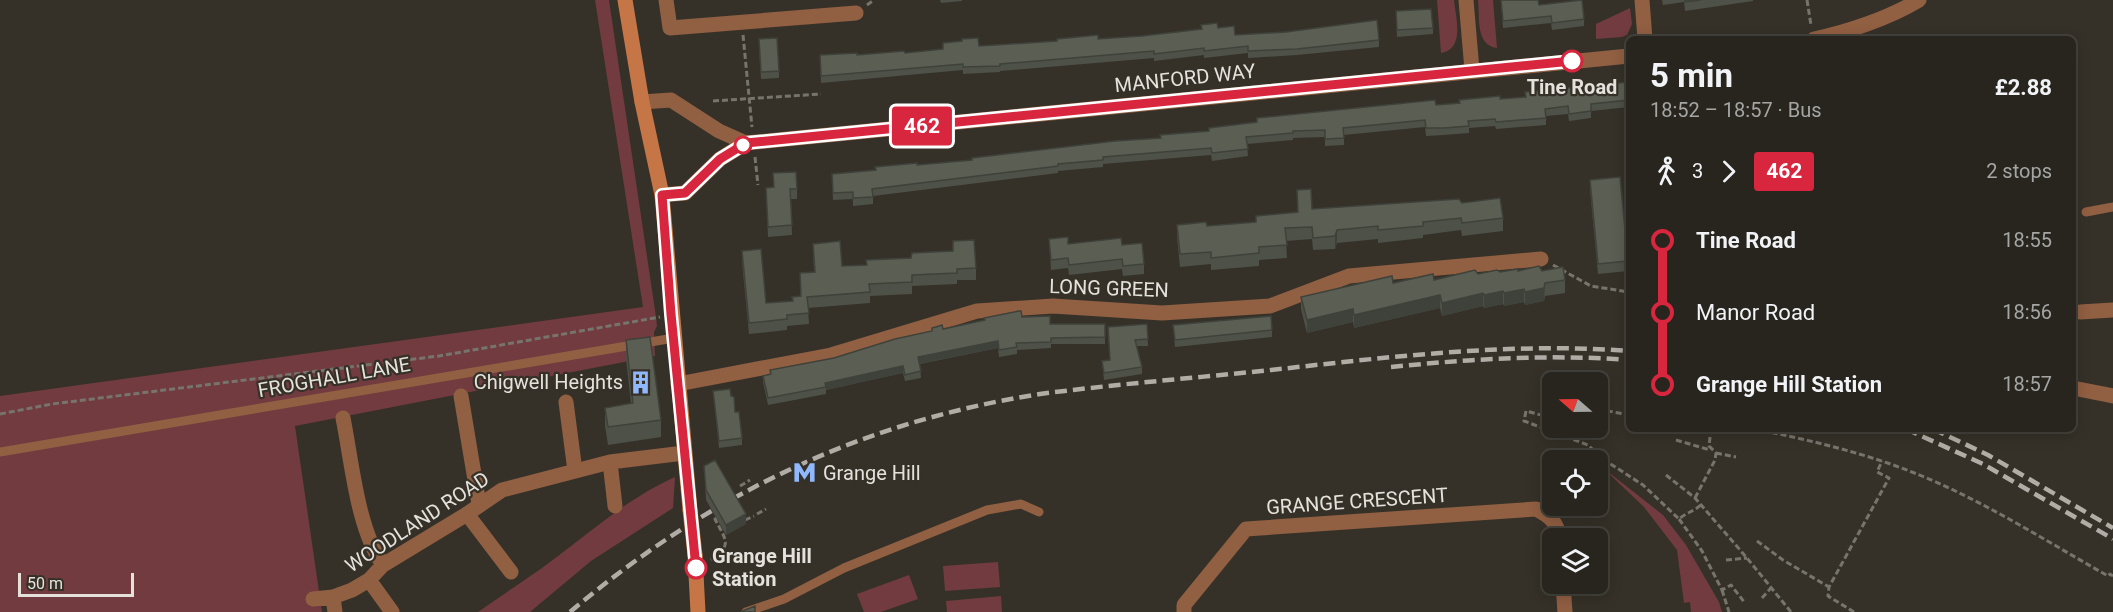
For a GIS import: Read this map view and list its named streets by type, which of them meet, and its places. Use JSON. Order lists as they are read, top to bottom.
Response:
{
  "streets": {
    "street": [
      "MANFORD WAY",
      "LONG GREEN",
      "GRANGE CRESCENT",
      "WOODLAND ROAD"
    ],
    "lane": ["FROGHALL LANE"]
  },
  "places": {
    "other": ["Tine Road", "Grange Hill Station"],
    "building": ["Chigwell Heights"],
    "metro station": ["Grange Hill"]
  },
  "lines": ["bus line 462"],
  "scale_bar": "50 m",
  "north": "left",
  "page": {
    "on_map": "462",
    "heading": ["5 min", "18:52 – 18:57 · Bus", "£2.88"],
    "legs": ["3", "462", "2 stops"],
    "list": [
      {
        "name": "Tine Road",
        "value": "18:55"
      },
      {
        "name": "Manor Road",
        "value": "18:56"
      },
      {
        "name": "Grange Hill Station",
        "value": "18:57"
      }
    ],
    "scale": "50 m"
  }
}
